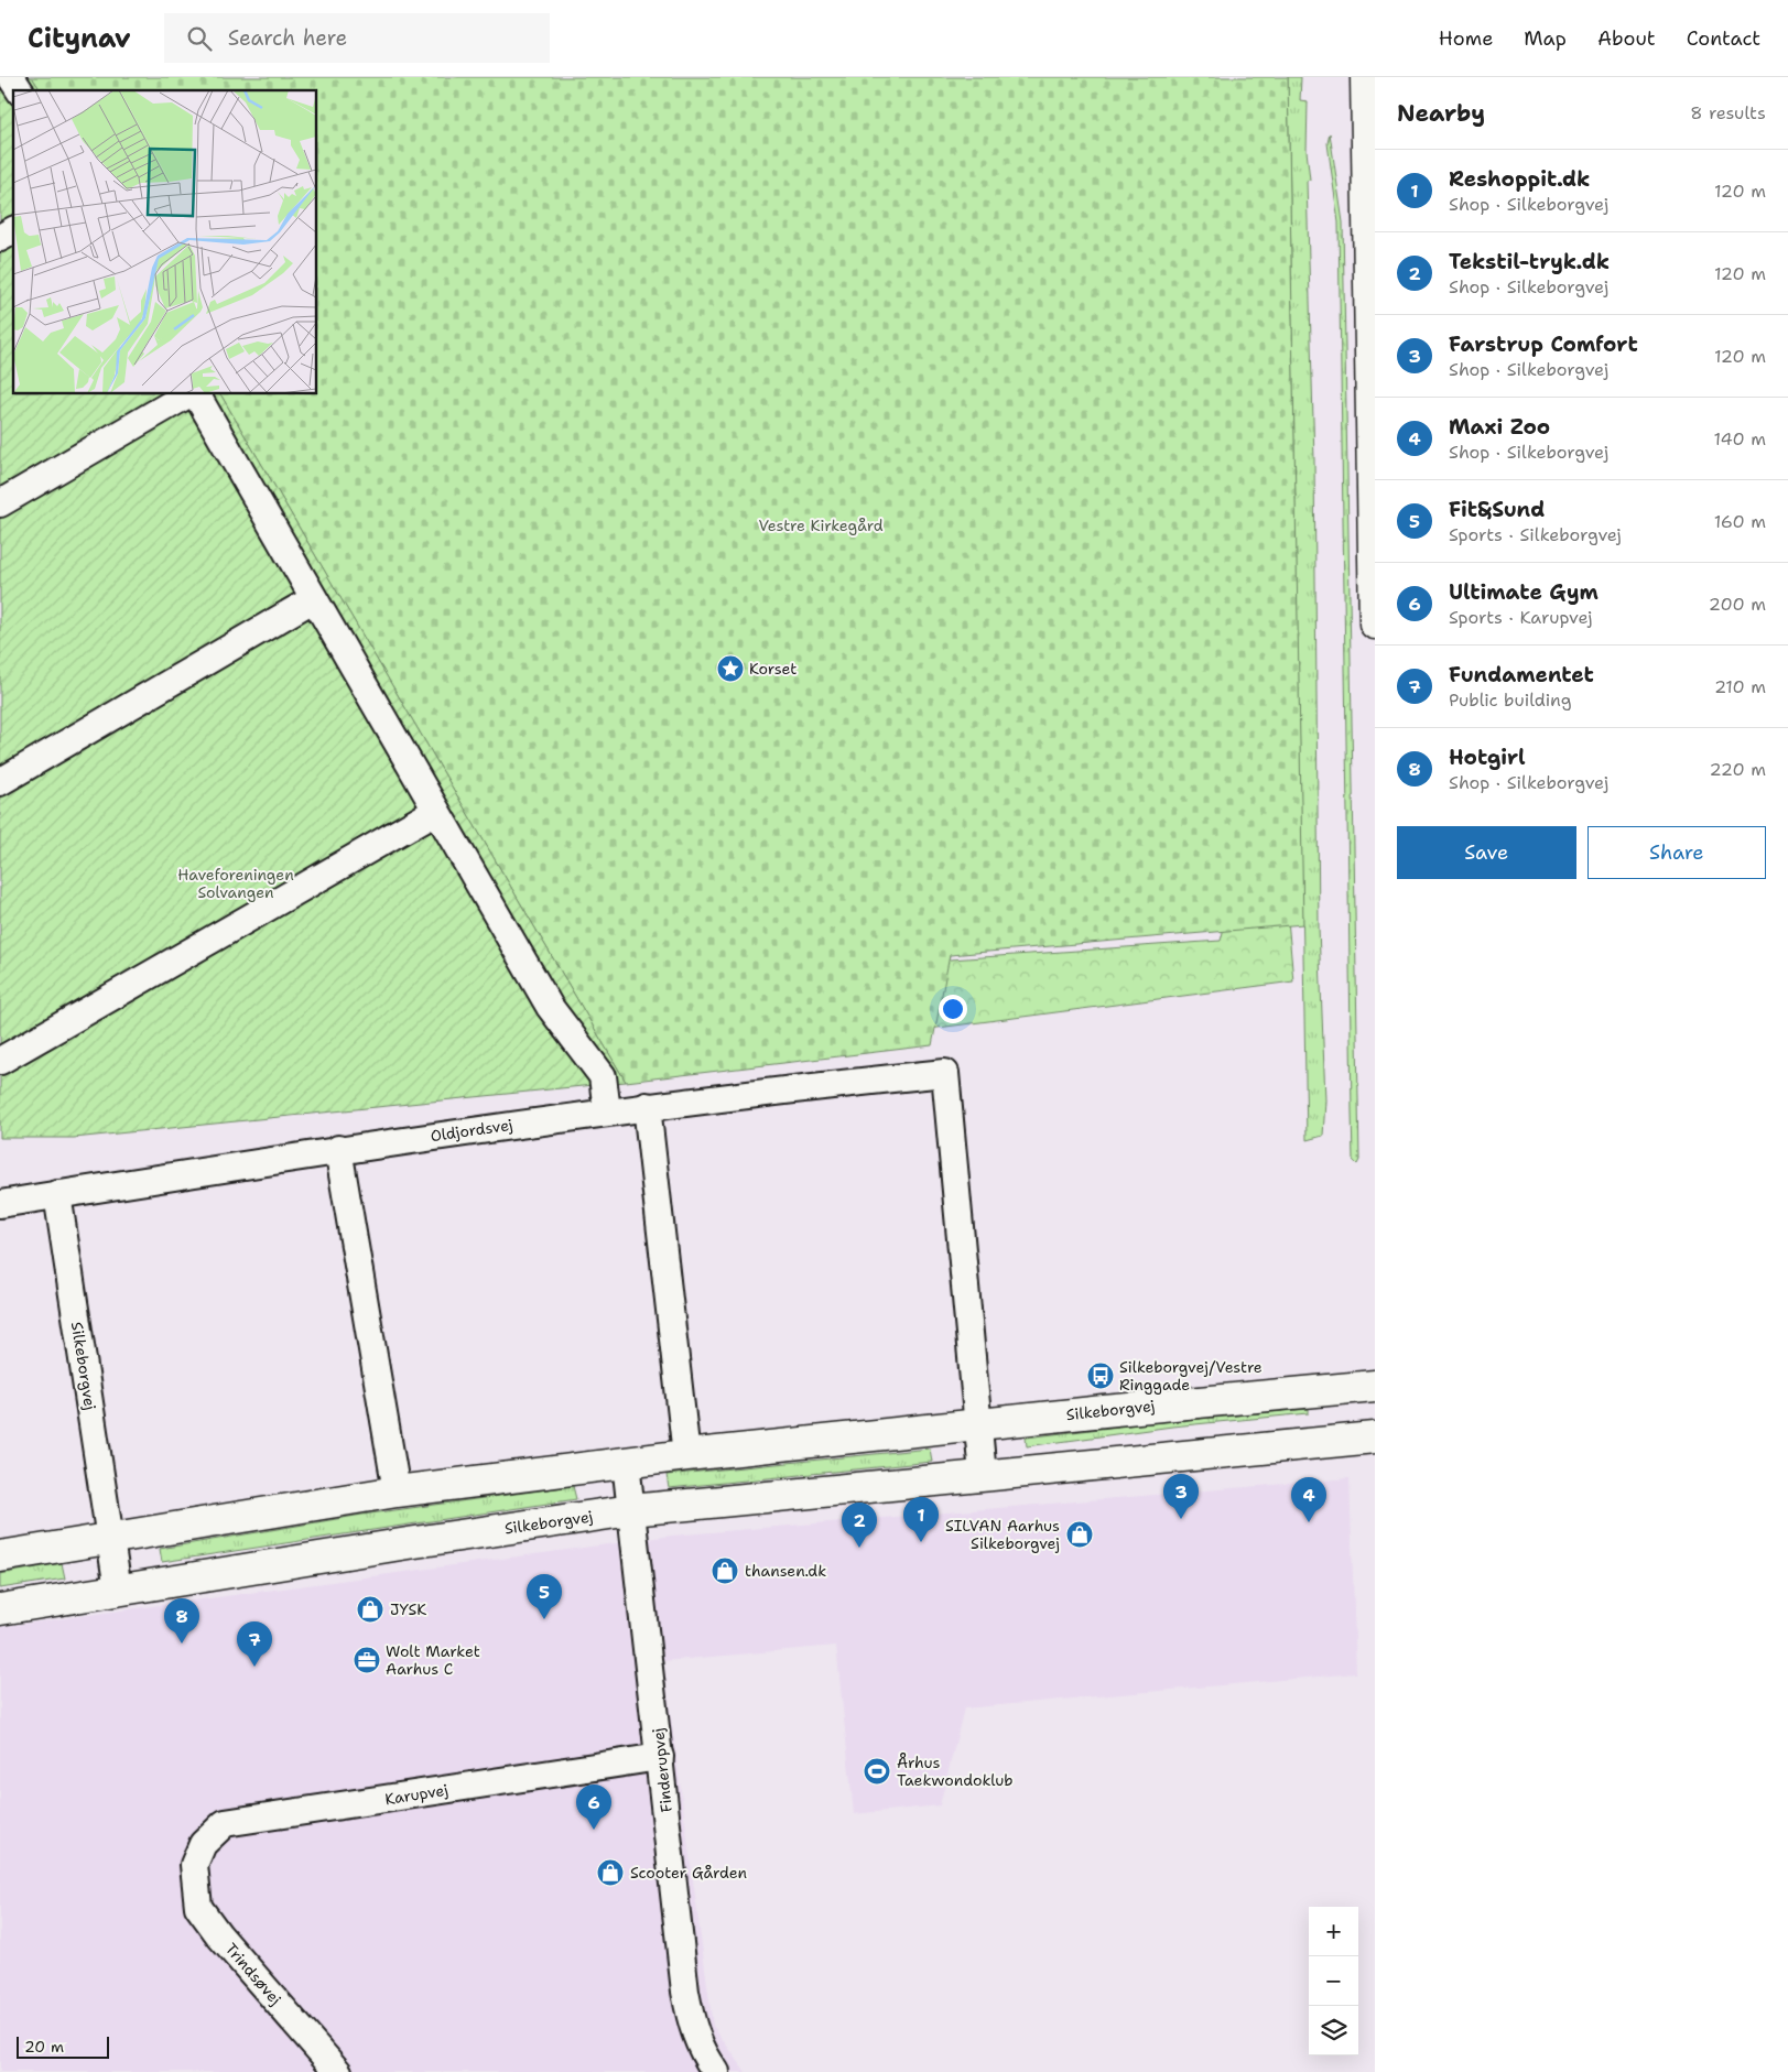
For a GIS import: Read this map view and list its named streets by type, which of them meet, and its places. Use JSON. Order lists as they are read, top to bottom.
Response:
{
  "streets": {
    "street": [
      "Oldjordsvej",
      "Silkeborgvej",
      "Finderupvej",
      "Karupvej",
      "Trindsøvej"
    ]
  },
  "crossings": [
    ["Oldjordsvej", "Silkeborgvej"],
    ["Silkeborgvej", "Finderupvej"],
    ["Finderupvej", "Karupvej"],
    ["Karupvej", "Trindsøvej"]
  ],
  "parks": ["Vestre Kirkegård", "Haveforeningen Solvangen"],
  "places": {
    "place": ["Korset"],
    "bus stop": ["Silkeborgvej/Vestre Ringgade"],
    "shop": [
      "SILVAN Aarhus Silkeborgvej",
      "thansen.dk",
      "JYSK",
      "Scooter Gården"
    ],
    "office": ["Wolt Market Aarhus C"],
    "sports": ["Århus Taekwondoklub"]
  },
  "scale_bar": "20 m",
  "page": {
    "header": "Citynav",
    "search": "Search here",
    "nav": [
      "Home",
      "Map",
      "About",
      "Contact"
    ],
    "heading": ["Nearby", "8 results"],
    "list": [
      {
        "mark": "1",
        "name": "Reshoppit.dk",
        "note": "Shop · Silkeborgvej",
        "value": "120 m"
      },
      {
        "mark": "2",
        "name": "Tekstil-tryk.dk",
        "note": "Shop · Silkeborgvej",
        "value": "120 m"
      },
      {
        "mark": "3",
        "name": "Farstrup Comfort",
        "note": "Shop · Silkeborgvej",
        "value": "120 m"
      },
      {
        "mark": "4",
        "name": "Maxi Zoo",
        "note": "Shop · Silkeborgvej",
        "value": "140 m"
      },
      {
        "mark": "5",
        "name": "Fit&Sund",
        "note": "Sports · Silkeborgvej",
        "value": "160 m"
      },
      {
        "mark": "6",
        "name": "Ultimate Gym",
        "note": "Sports · Karupvej",
        "value": "200 m"
      },
      {
        "mark": "7",
        "name": "Fundamentet",
        "note": "Public building",
        "value": "210 m"
      },
      {
        "mark": "8",
        "name": "Hotgirl",
        "note": "Shop · Silkeborgvej",
        "value": "220 m"
      }
    ],
    "buttons": ["Save", "Share"],
    "pins": [
      "3",
      "4",
      "1",
      "2",
      "5",
      "8",
      "7",
      "6"
    ],
    "map_buttons": ["+", "−"],
    "scale": "20 m"
  }
}
